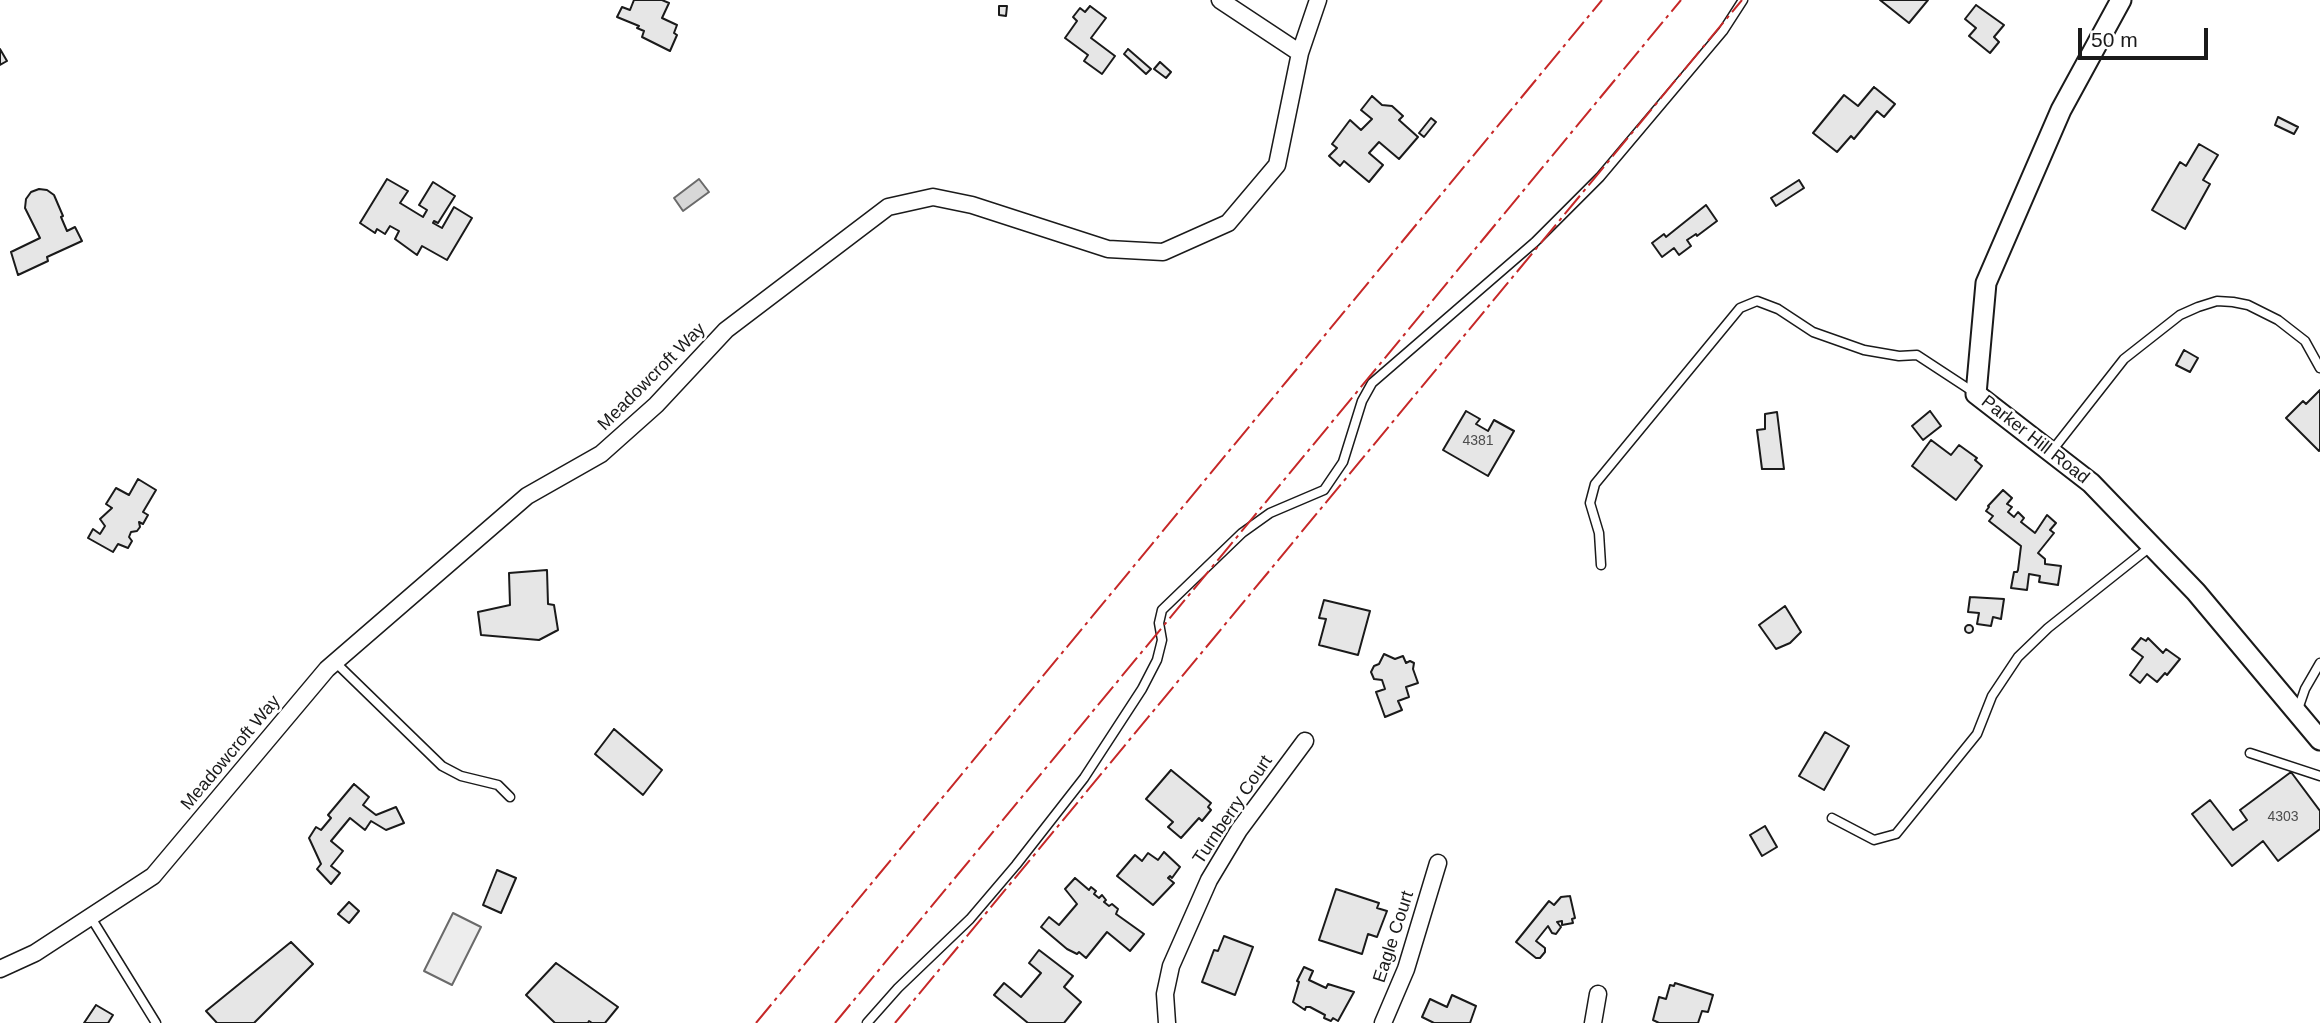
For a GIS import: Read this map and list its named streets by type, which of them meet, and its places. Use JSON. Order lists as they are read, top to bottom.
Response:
{
  "streets": {
    "street": [
      "Meadowcroft Way",
      "Parker Hill Road",
      "Turnberry Court",
      "Eagle Court"
    ]
  },
  "house_numbers": ["4381", "4303"],
  "scale_bar": "50 m"
}
